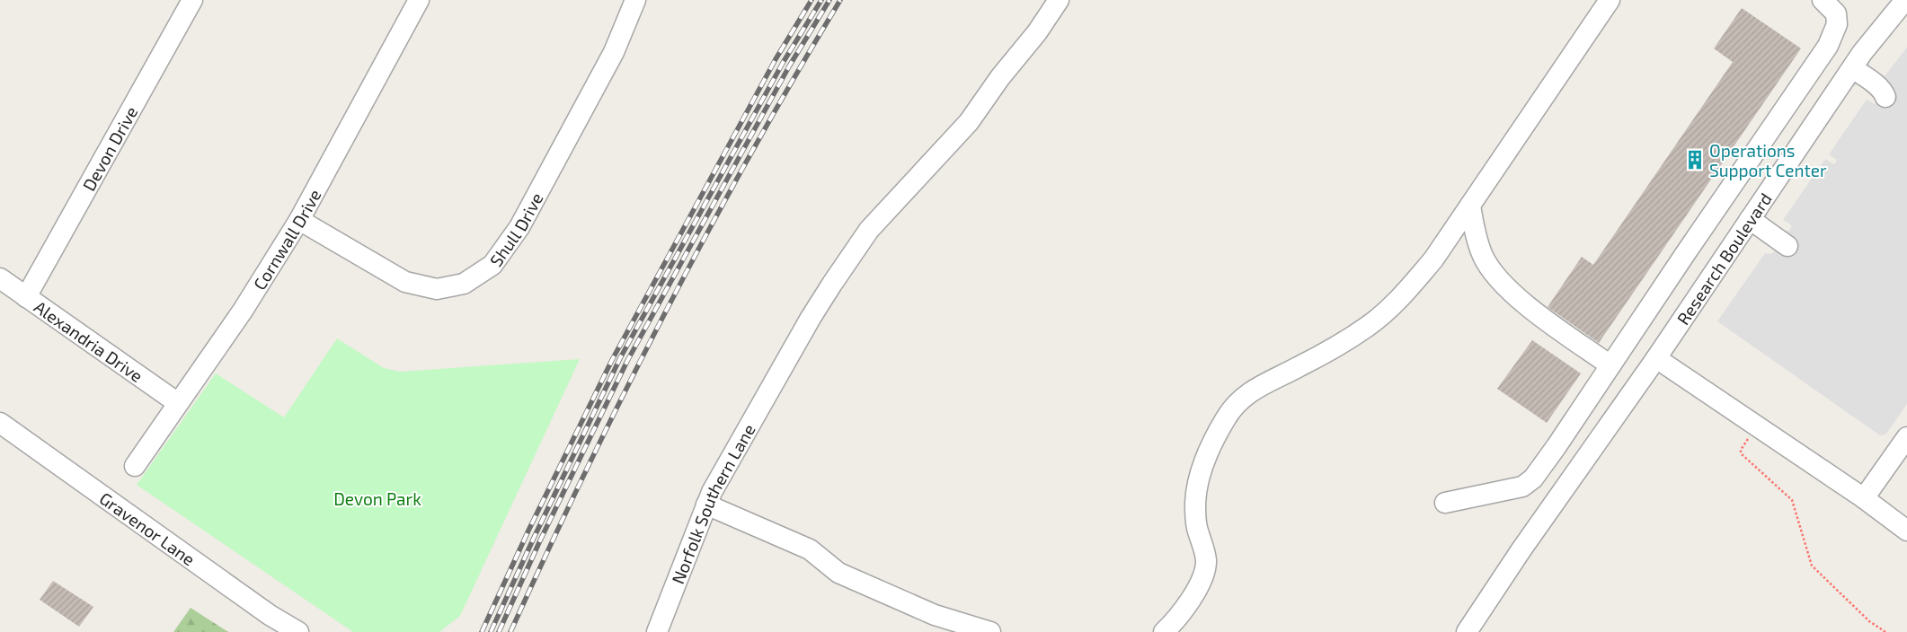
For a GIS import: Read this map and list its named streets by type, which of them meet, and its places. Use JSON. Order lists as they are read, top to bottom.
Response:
{
  "streets": {
    "street": [
      "Devon Drive",
      "Shull Drive",
      "Cornwall Drive",
      "Research Boulevard",
      "Alexandria Drive",
      "Norfolk Southern Lane",
      "Gravenor Lane"
    ]
  },
  "crossings": [
    ["Devon Drive", "Alexandria Drive"],
    ["Shull Drive", "Cornwall Drive"],
    ["Cornwall Drive", "Alexandria Drive"]
  ],
  "parks": ["Devon Park"],
  "places": {
    "building": ["Operations Support Center"]
  }
}
